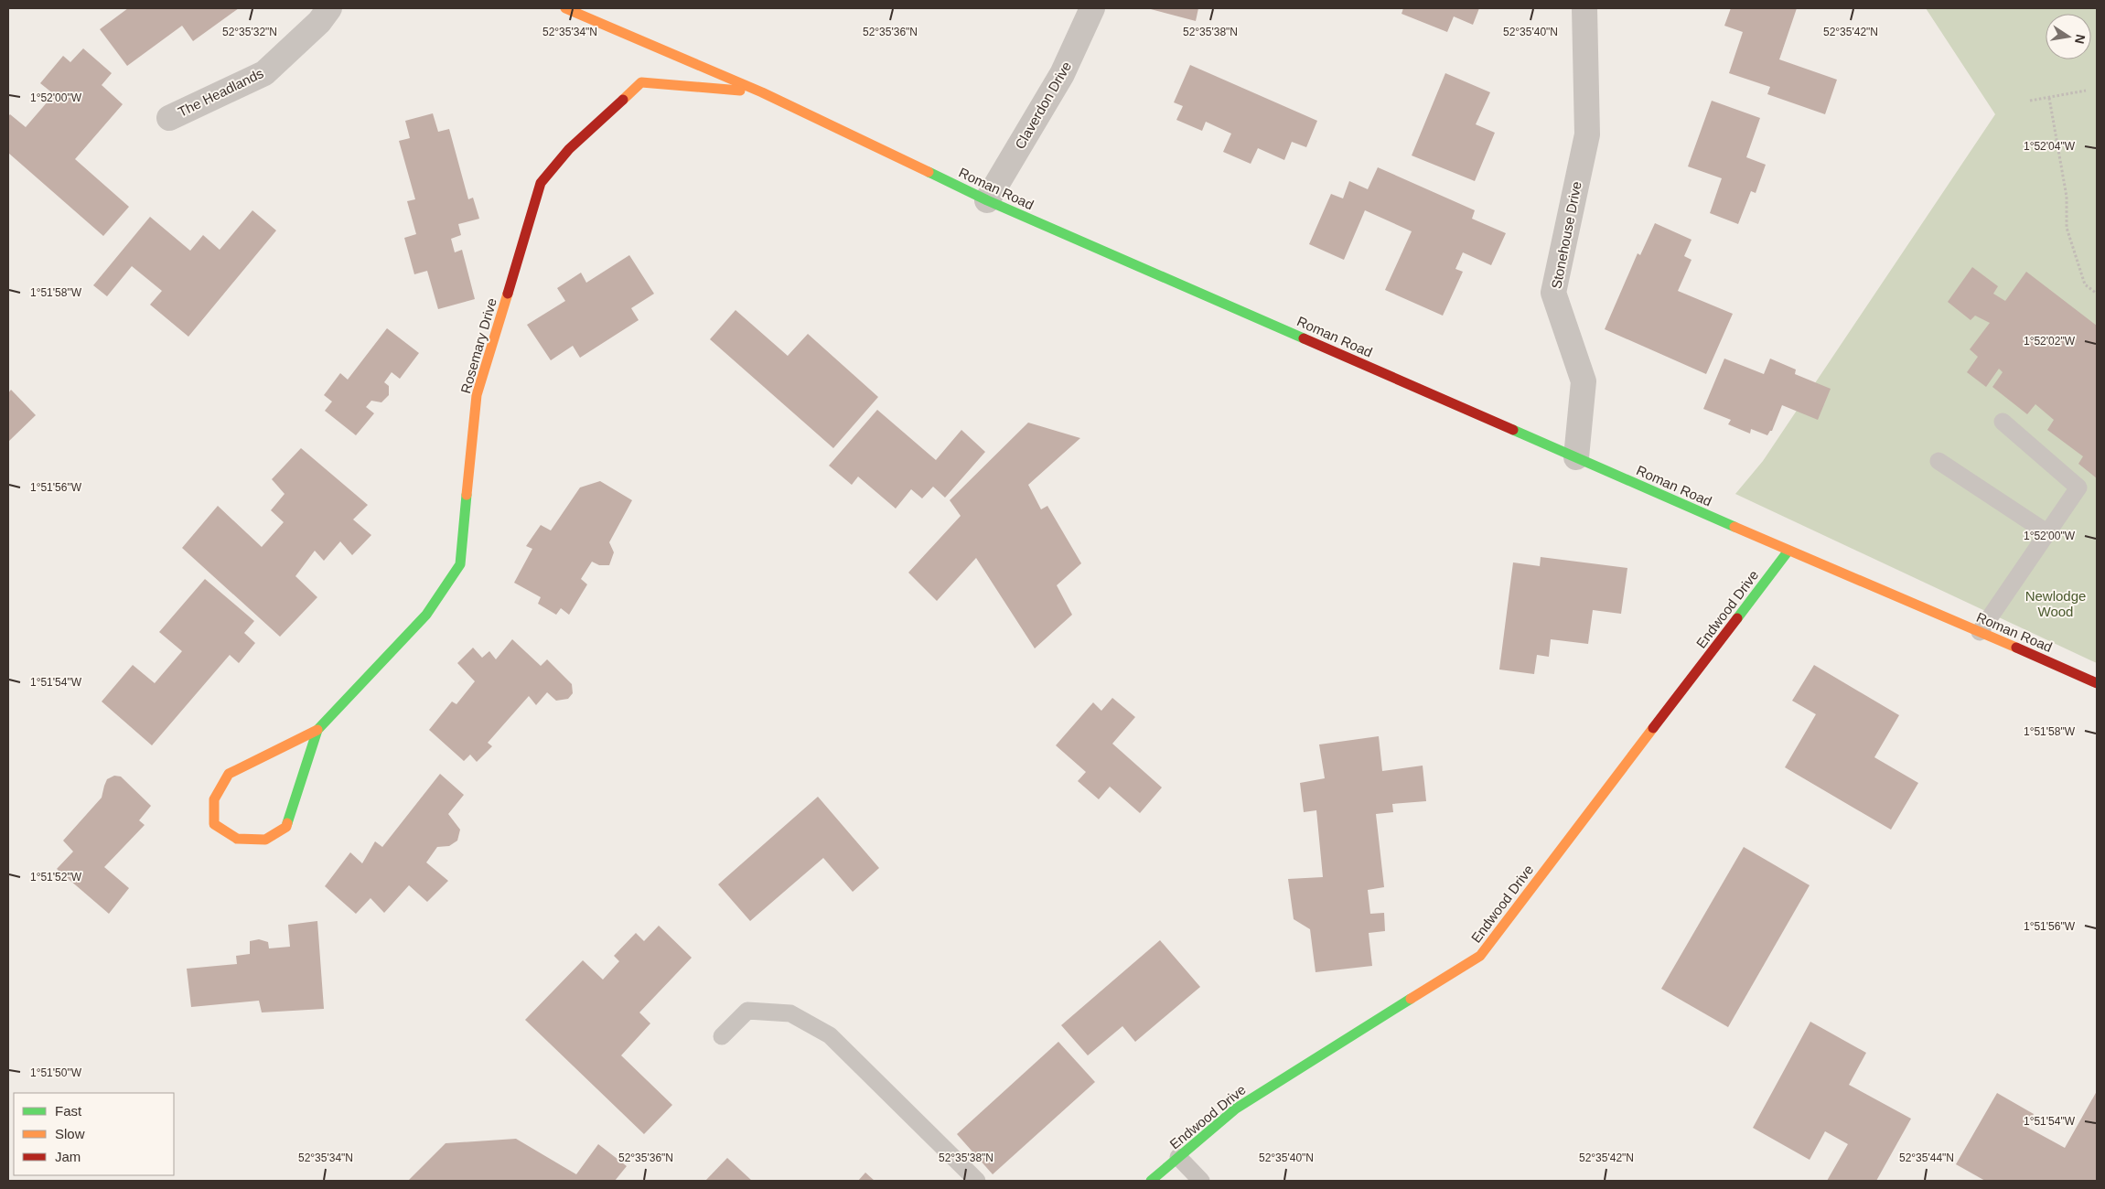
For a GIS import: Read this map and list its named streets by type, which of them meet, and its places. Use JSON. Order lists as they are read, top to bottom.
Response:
{
  "streets": {
    "street": [
      "The Headlands",
      "Claverdon Drive",
      "Roman Road",
      "Stonehouse Drive",
      "Rosemary Drive",
      "Endwood Drive"
    ]
  },
  "crossings": [
    ["Claverdon Drive", "Roman Road"],
    ["Roman Road", "Stonehouse Drive"],
    ["Roman Road", "Rosemary Drive"],
    ["Roman Road", "Endwood Drive"]
  ],
  "parks": ["Newlodge Wood"],
  "legend": ["Fast", "Slow", "Jam"],
  "north": "right",
  "coordinates": [
    "52°35'32\"N",
    "52°35'34\"N",
    "52°35'36\"N",
    "52°35'38\"N",
    "52°35'40\"N",
    "52°35'42\"N",
    "1°52'00\"W",
    "1°52'04\"W",
    "1°51'58\"W",
    "1°52'02\"W",
    "1°51'56\"W",
    "1°51'54\"W",
    "1°51'52\"W",
    "1°51'50\"W",
    "52°35'44\"N"
  ]
}
